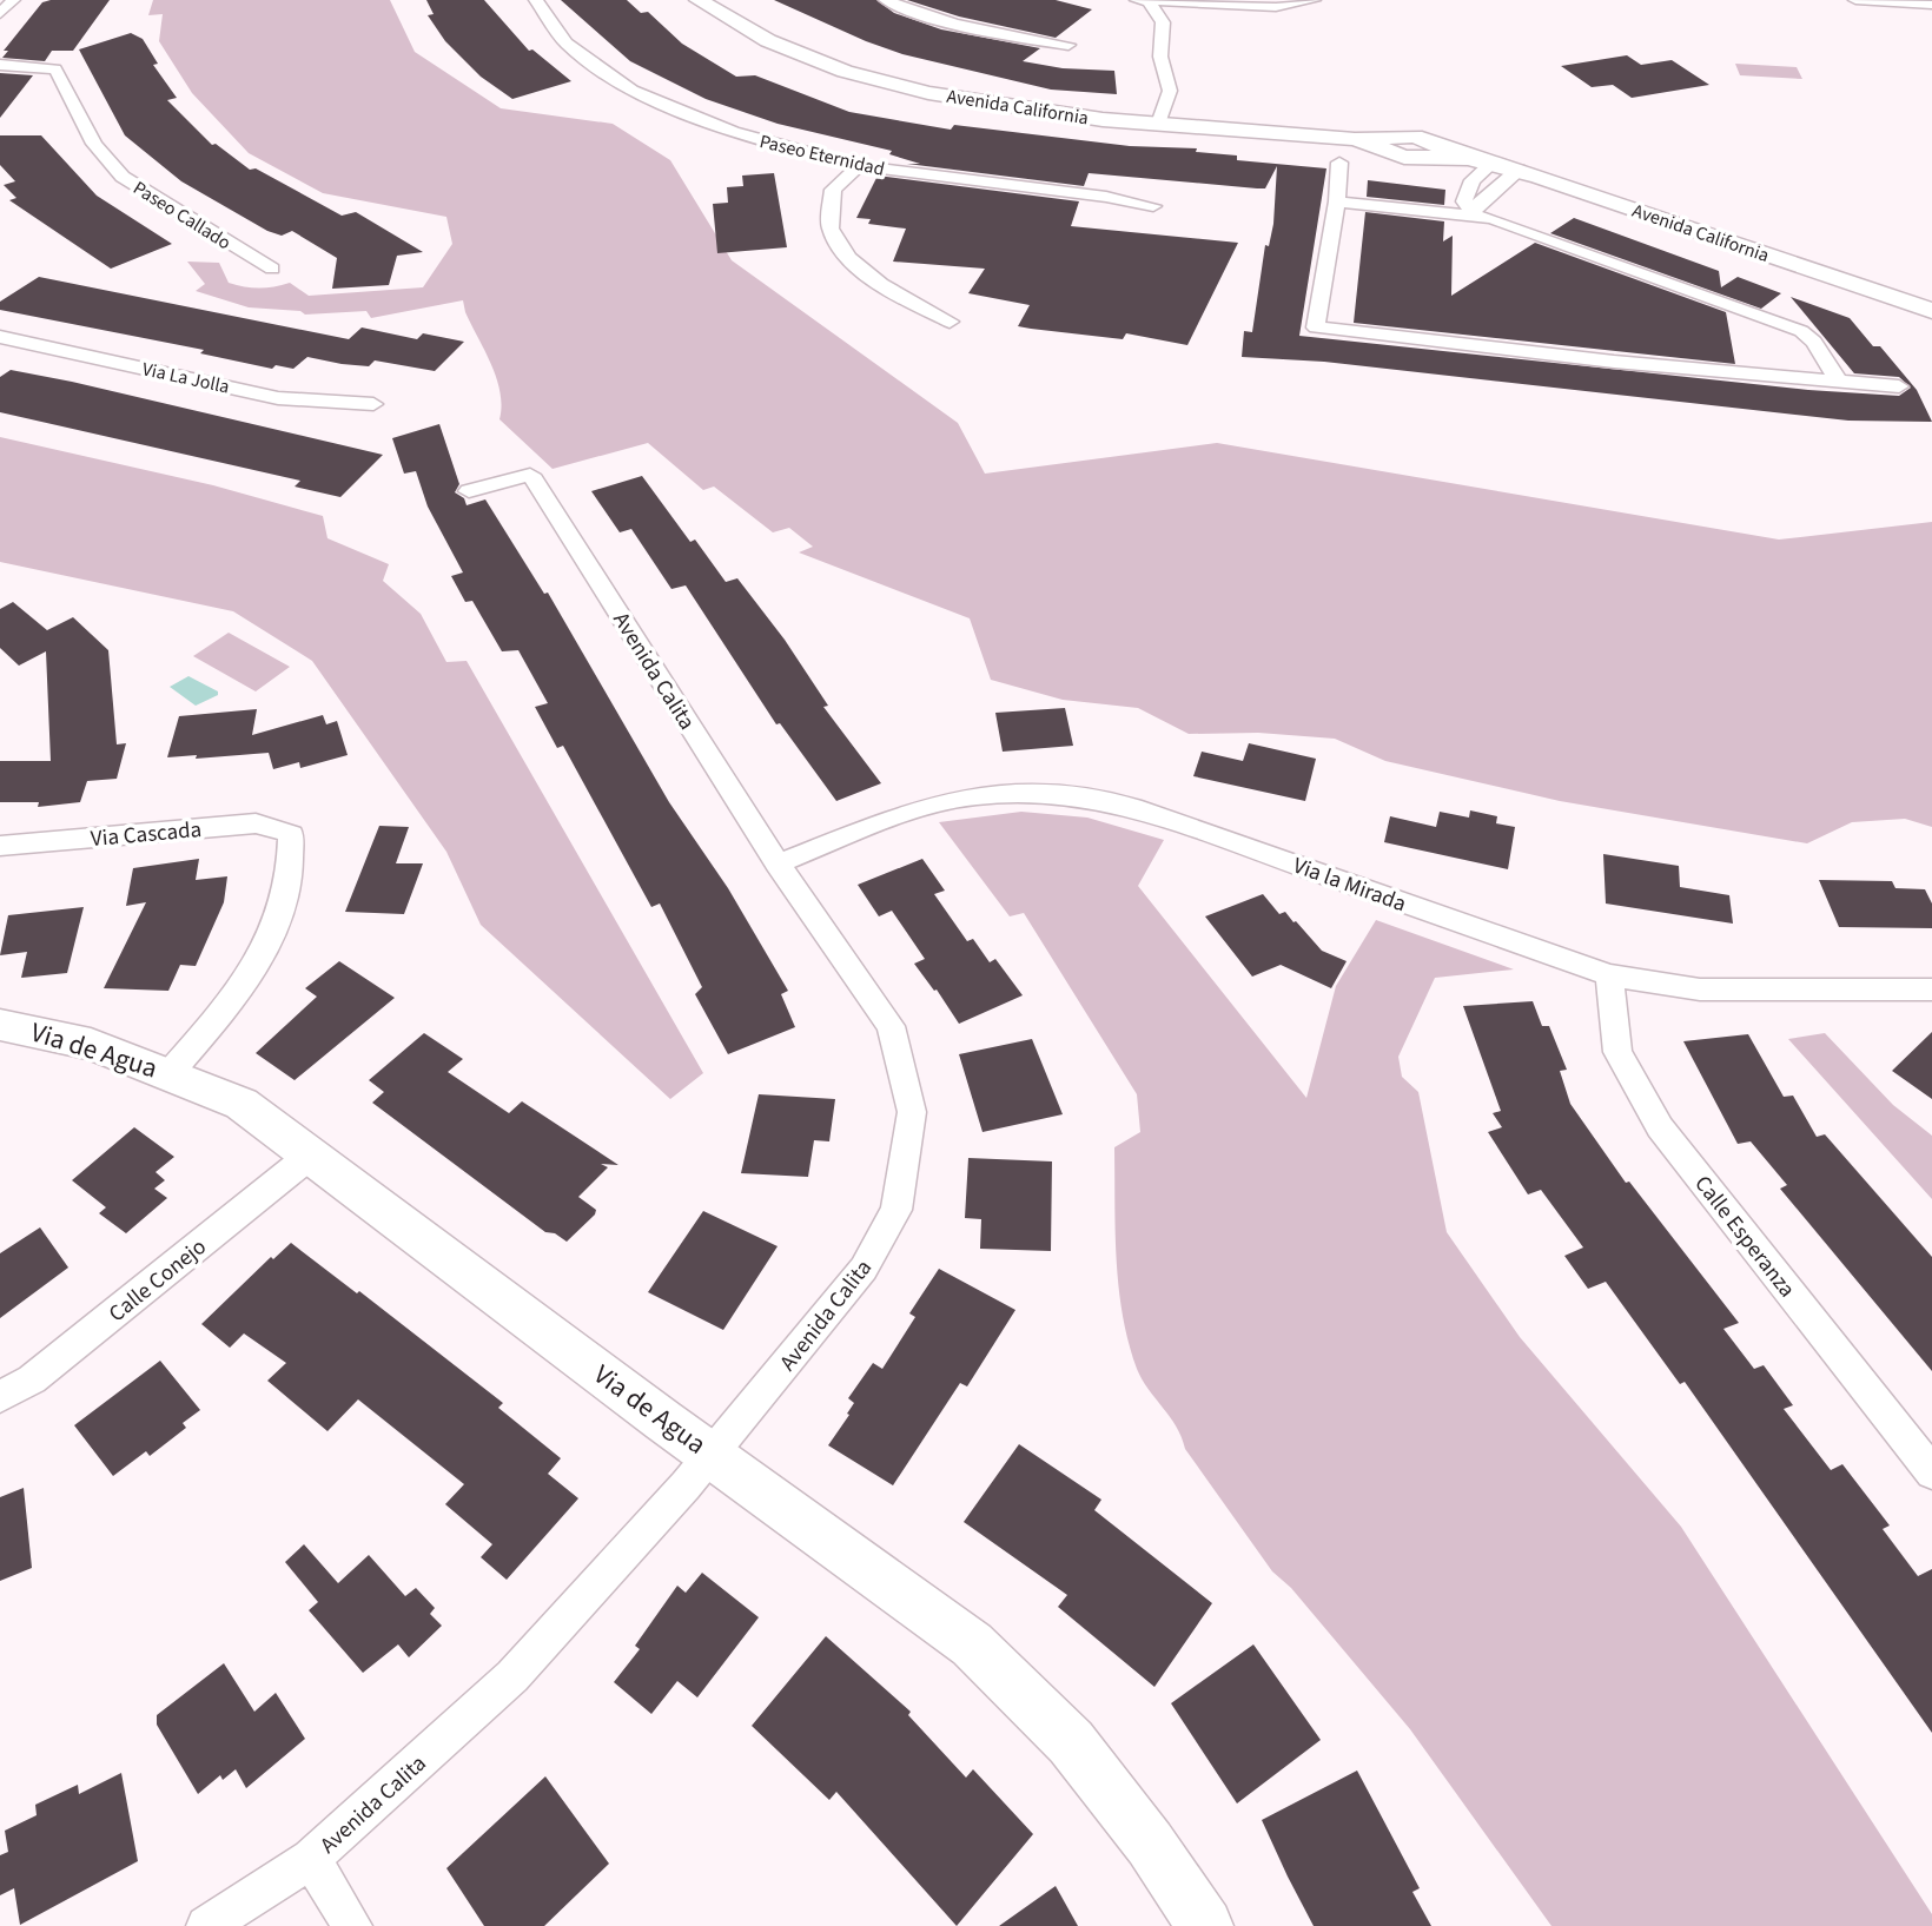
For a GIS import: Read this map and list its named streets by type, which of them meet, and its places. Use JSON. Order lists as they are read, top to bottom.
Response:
{
  "streets": {
    "street": [
      "Avenida California",
      "Paseo Eternidad",
      "Paseo Callado",
      "Via La Jolla",
      "Avenida Calita",
      "Via Cascada",
      "Via la Mirada",
      "Via de Agua",
      "Calle Esperanza",
      "Calle Conejo"
    ]
  },
  "crossings": [
    ["Avenida Calita", "Via la Mirada"],
    ["Avenida Calita", "Via de Agua"],
    ["Via Cascada", "Via de Agua"],
    ["Via la Mirada", "Calle Esperanza"],
    ["Via de Agua", "Calle Conejo"]
  ]
}
